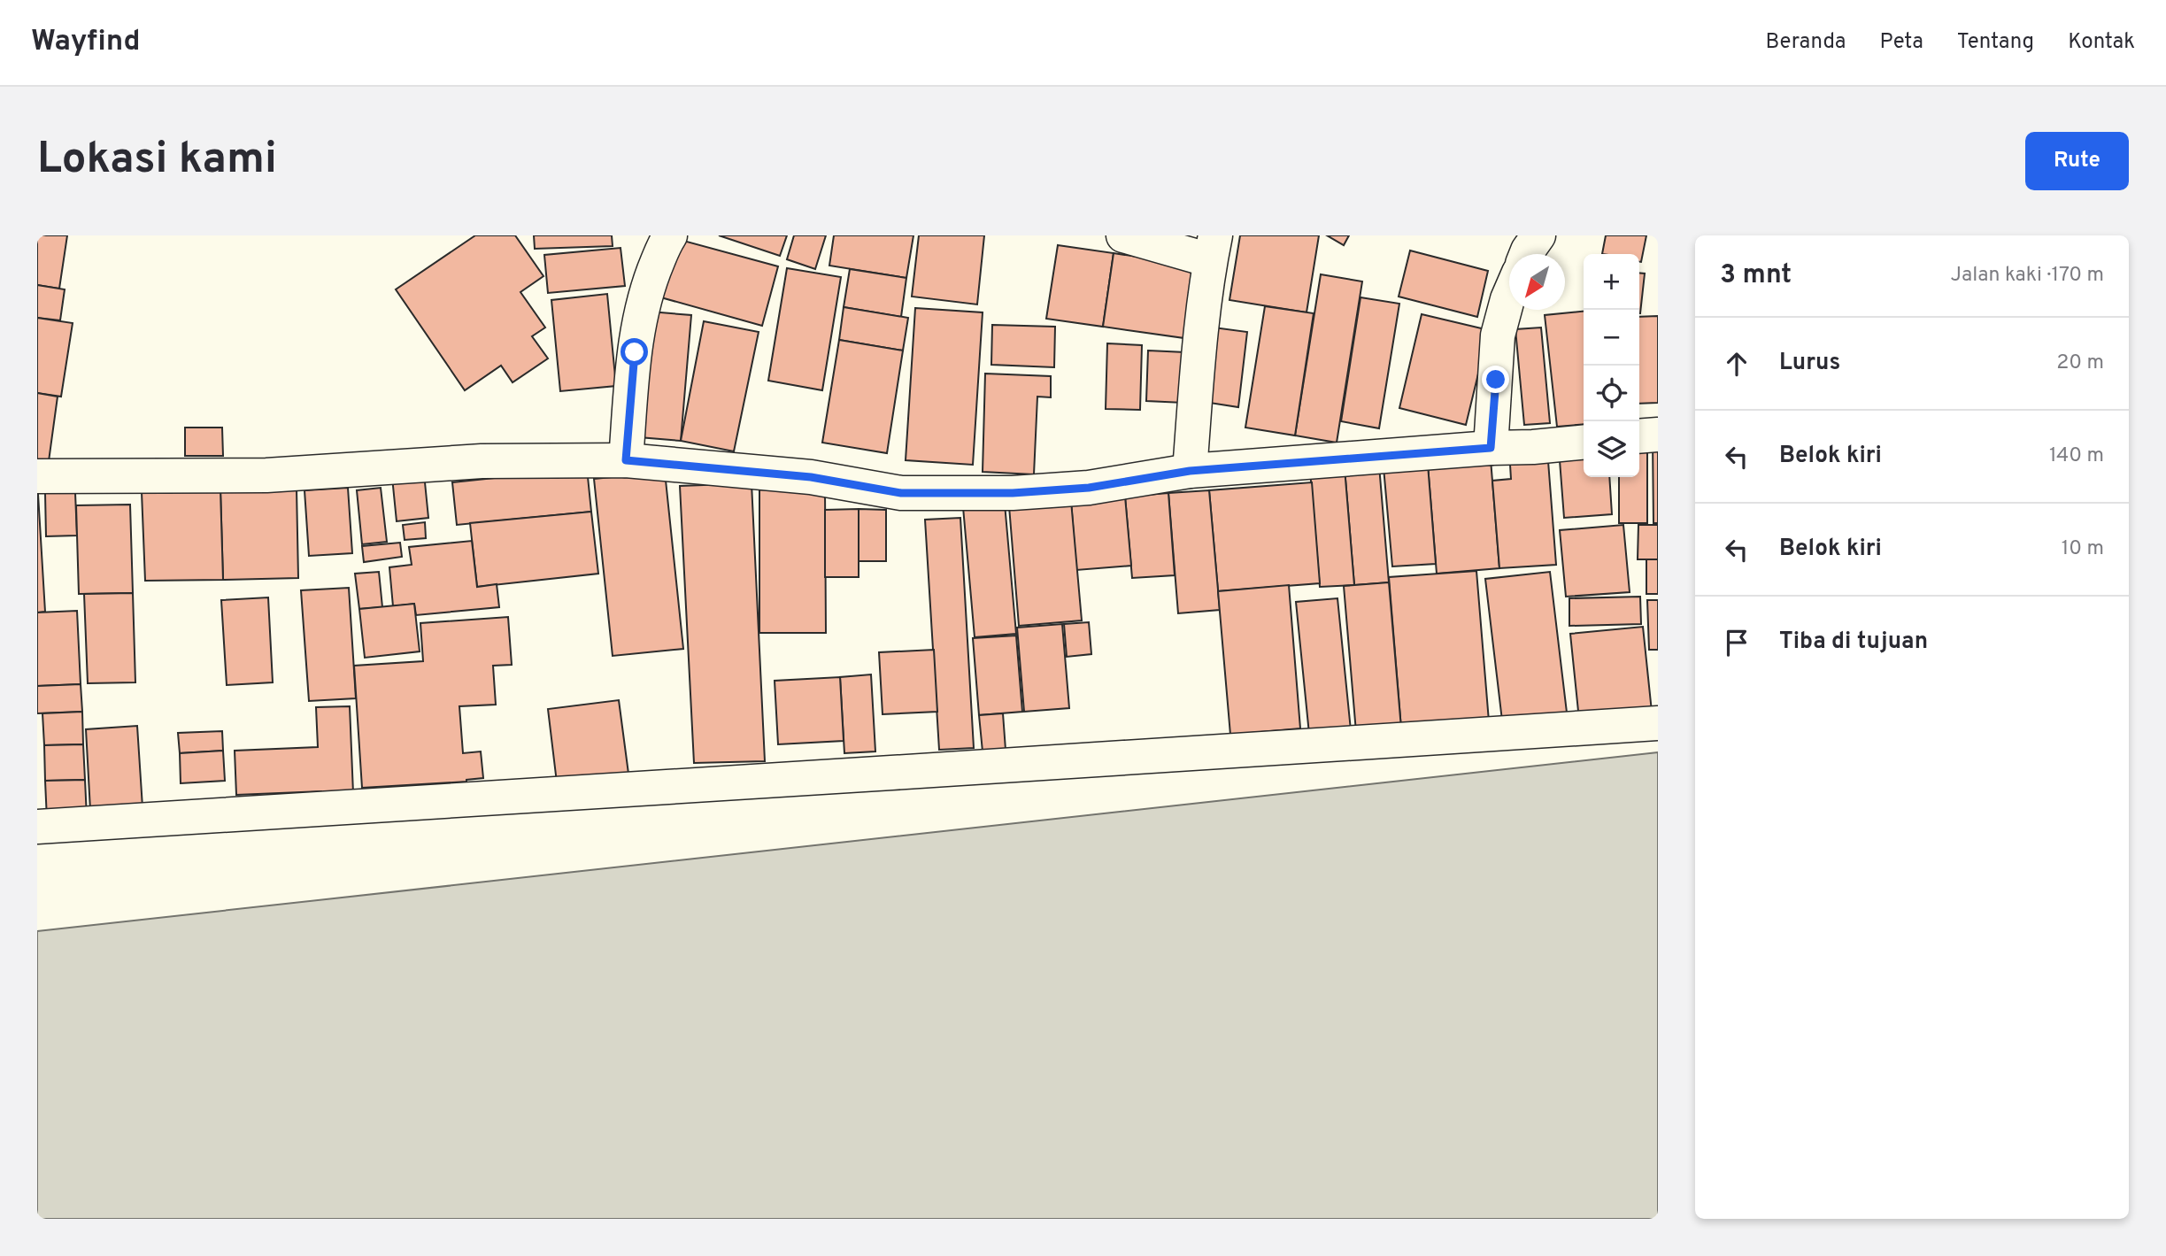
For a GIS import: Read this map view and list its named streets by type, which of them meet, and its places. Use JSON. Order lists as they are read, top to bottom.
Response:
{
  "north": "bottom left",
  "page": {
    "header": "Wayfind",
    "nav": [
      "Beranda",
      "Peta",
      "Tentang",
      "Kontak"
    ],
    "buttons": "Rute",
    "title": "Lokasi kami",
    "heading": ["3 mnt", "Jalan kaki · 170 m"],
    "map_buttons": ["+", "−"],
    "list": [
      ["Lurus", "20 m"],
      ["Belok kiri", "140 m"],
      ["Belok kiri", "10 m"],
      "Tiba di tujuan"
    ]
  }
}
